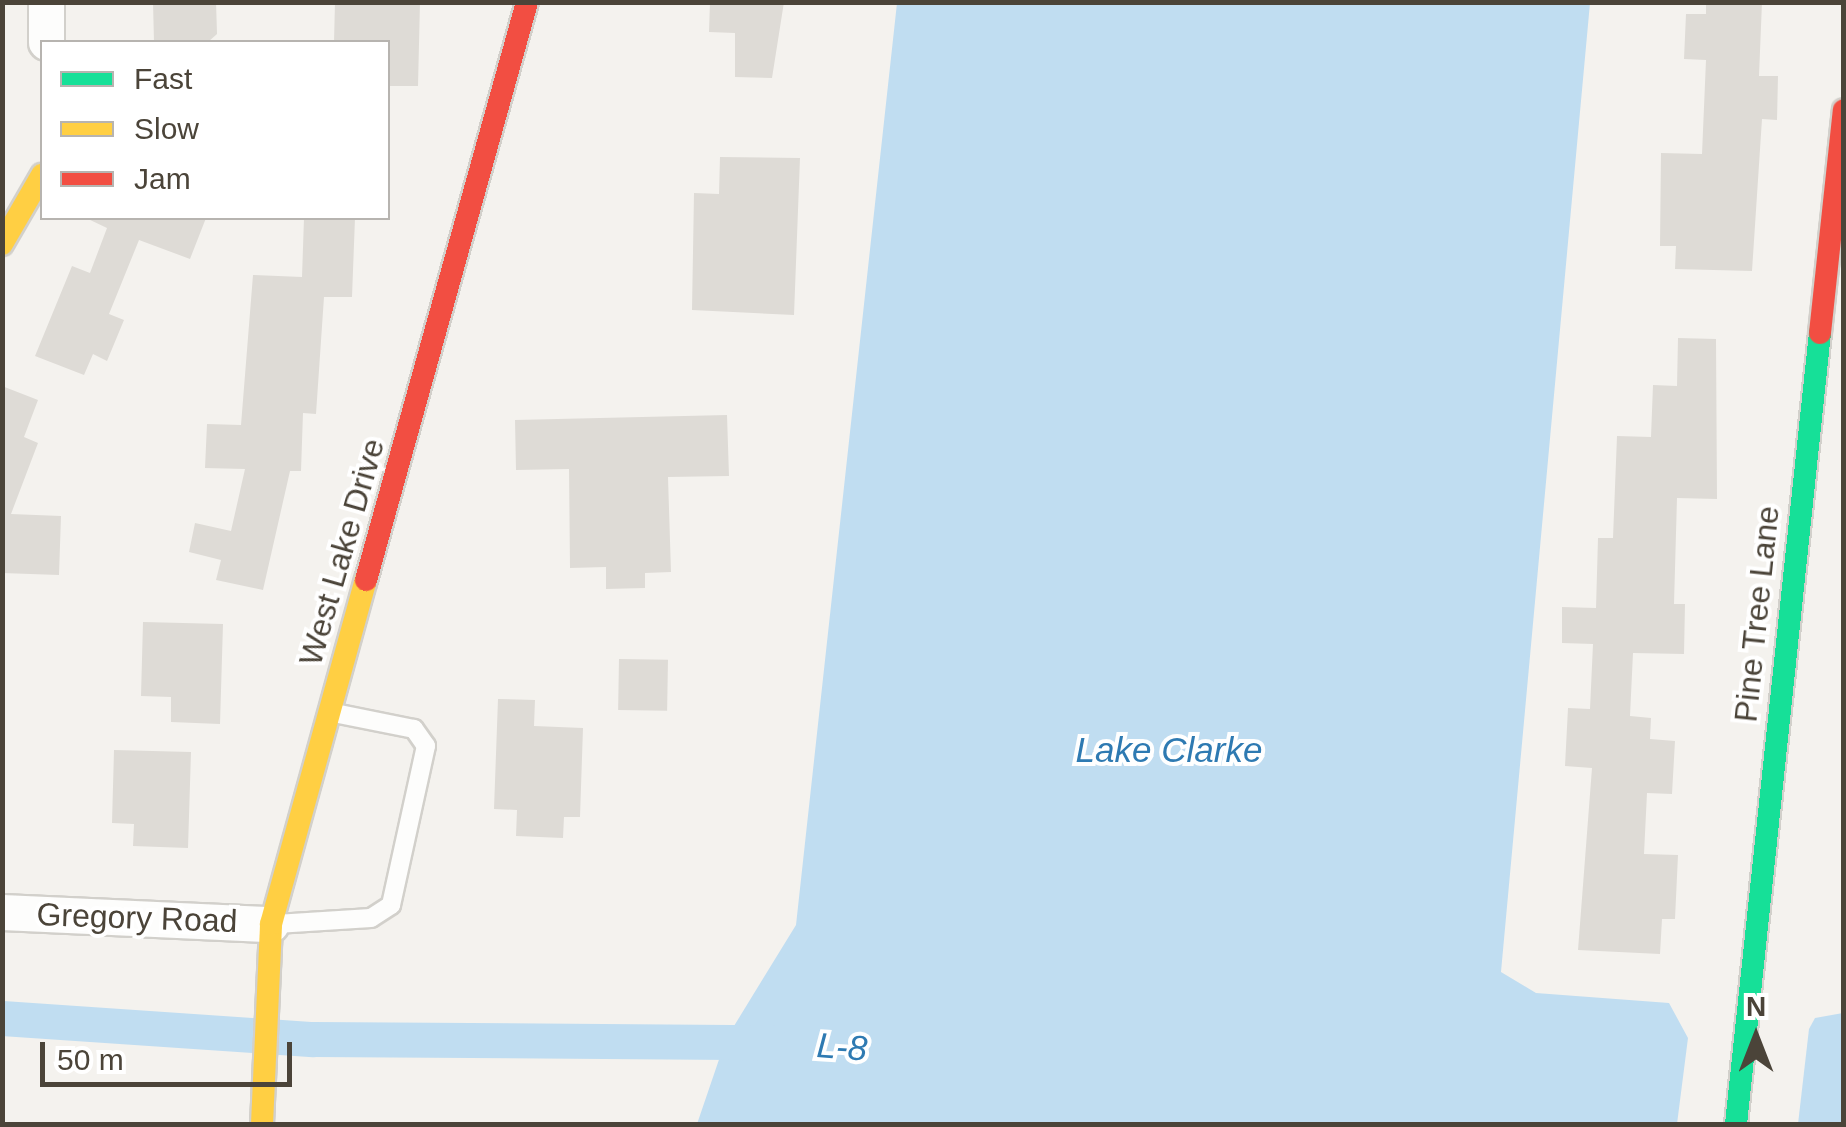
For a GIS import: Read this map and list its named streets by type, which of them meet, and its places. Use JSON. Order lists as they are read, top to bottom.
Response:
{
  "streets": {
    "street": ["West Lake Drive", "Pine Tree Lane", "Gregory Road"]
  },
  "crossings": [
    ["West Lake Drive", "Gregory Road"]
  ],
  "water": ["Lake Clarke", "L-8"],
  "legend": ["Fast", "Slow", "Jam"],
  "scale_bar": "50 m",
  "north": "top"
}
